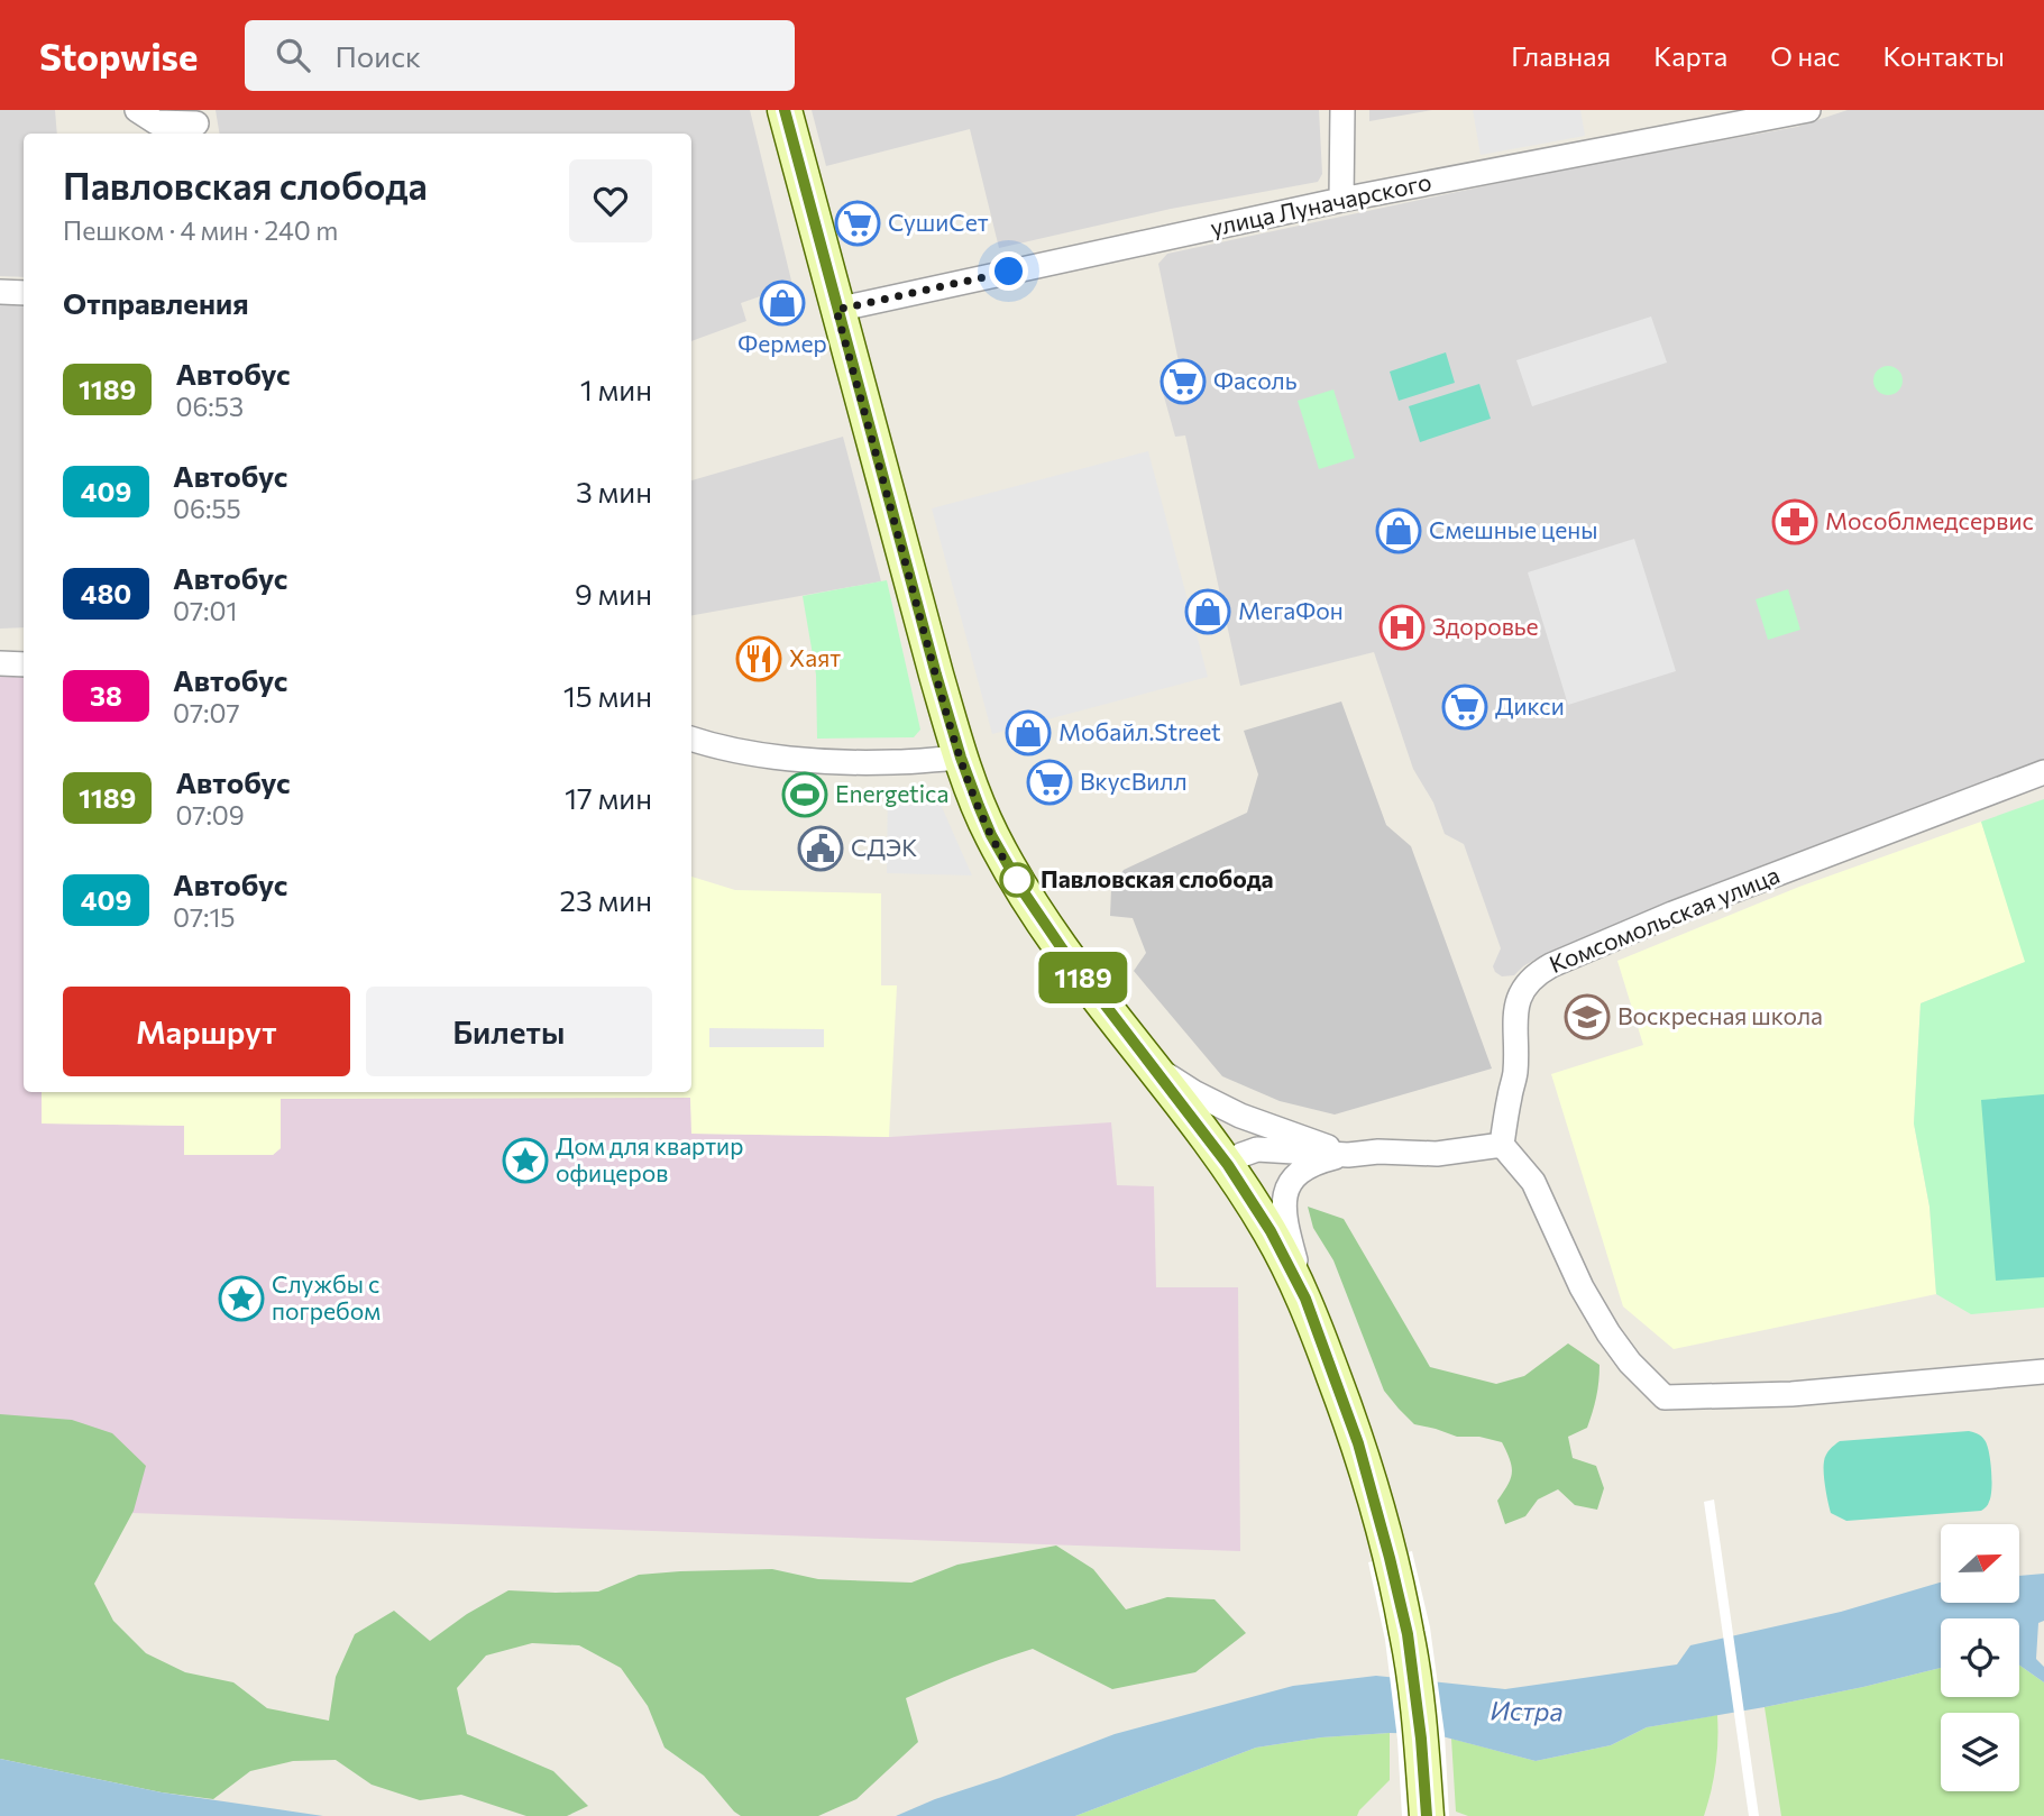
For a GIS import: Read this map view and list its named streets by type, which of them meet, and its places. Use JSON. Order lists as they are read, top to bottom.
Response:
{
  "streets": {
    "street": ["улица Луначарского", "Комсомольская улица"]
  },
  "water": ["Истра"],
  "places": {
    "supermarket": [
      "СушиСет",
      "Фасоль",
      "Дикси",
      "ВкусВилл"
    ],
    "shop": [
      "Фермер",
      "Смешные цены",
      "МегаФон",
      "Мобайл.Street"
    ],
    "pharmacy": ["Мособлмедсервис"],
    "hospital": ["Здоровье"],
    "restaurant": ["Хаят"],
    "sports": ["Energetica"],
    "public building": ["СДЭК"],
    "other": ["Павловская слобода"],
    "school or university": ["Воскресная школа"],
    "place": ["Дом для квартир офицеров", "Службы с погребом"]
  },
  "lines": ["bus line 1189"],
  "north": "right",
  "page": {
    "header": "Stopwise",
    "search": "Поиск",
    "nav": [
      "Главная",
      "Карта",
      "О нас",
      "Контакты"
    ],
    "on_map": "1189",
    "heading": [
      ["Павловская слобода", "Пешком · 4 мин · 240 m"],
      "Отправления"
    ],
    "list": [
      {
        "mark": "1189",
        "name": "Автобус",
        "note": "06:53",
        "value": "1 мин"
      },
      {
        "mark": "409",
        "name": "Автобус",
        "note": "06:55",
        "value": "3 мин"
      },
      {
        "mark": "480",
        "name": "Автобус",
        "note": "07:01",
        "value": "9 мин"
      },
      {
        "mark": "38",
        "name": "Автобус",
        "note": "07:07",
        "value": "15 мин"
      },
      {
        "mark": "1189",
        "name": "Автобус",
        "note": "07:09",
        "value": "17 мин"
      },
      {
        "mark": "409",
        "name": "Автобус",
        "note": "07:15",
        "value": "23 мин"
      }
    ],
    "buttons": ["Маршрут", "Билеты"]
  }
}
